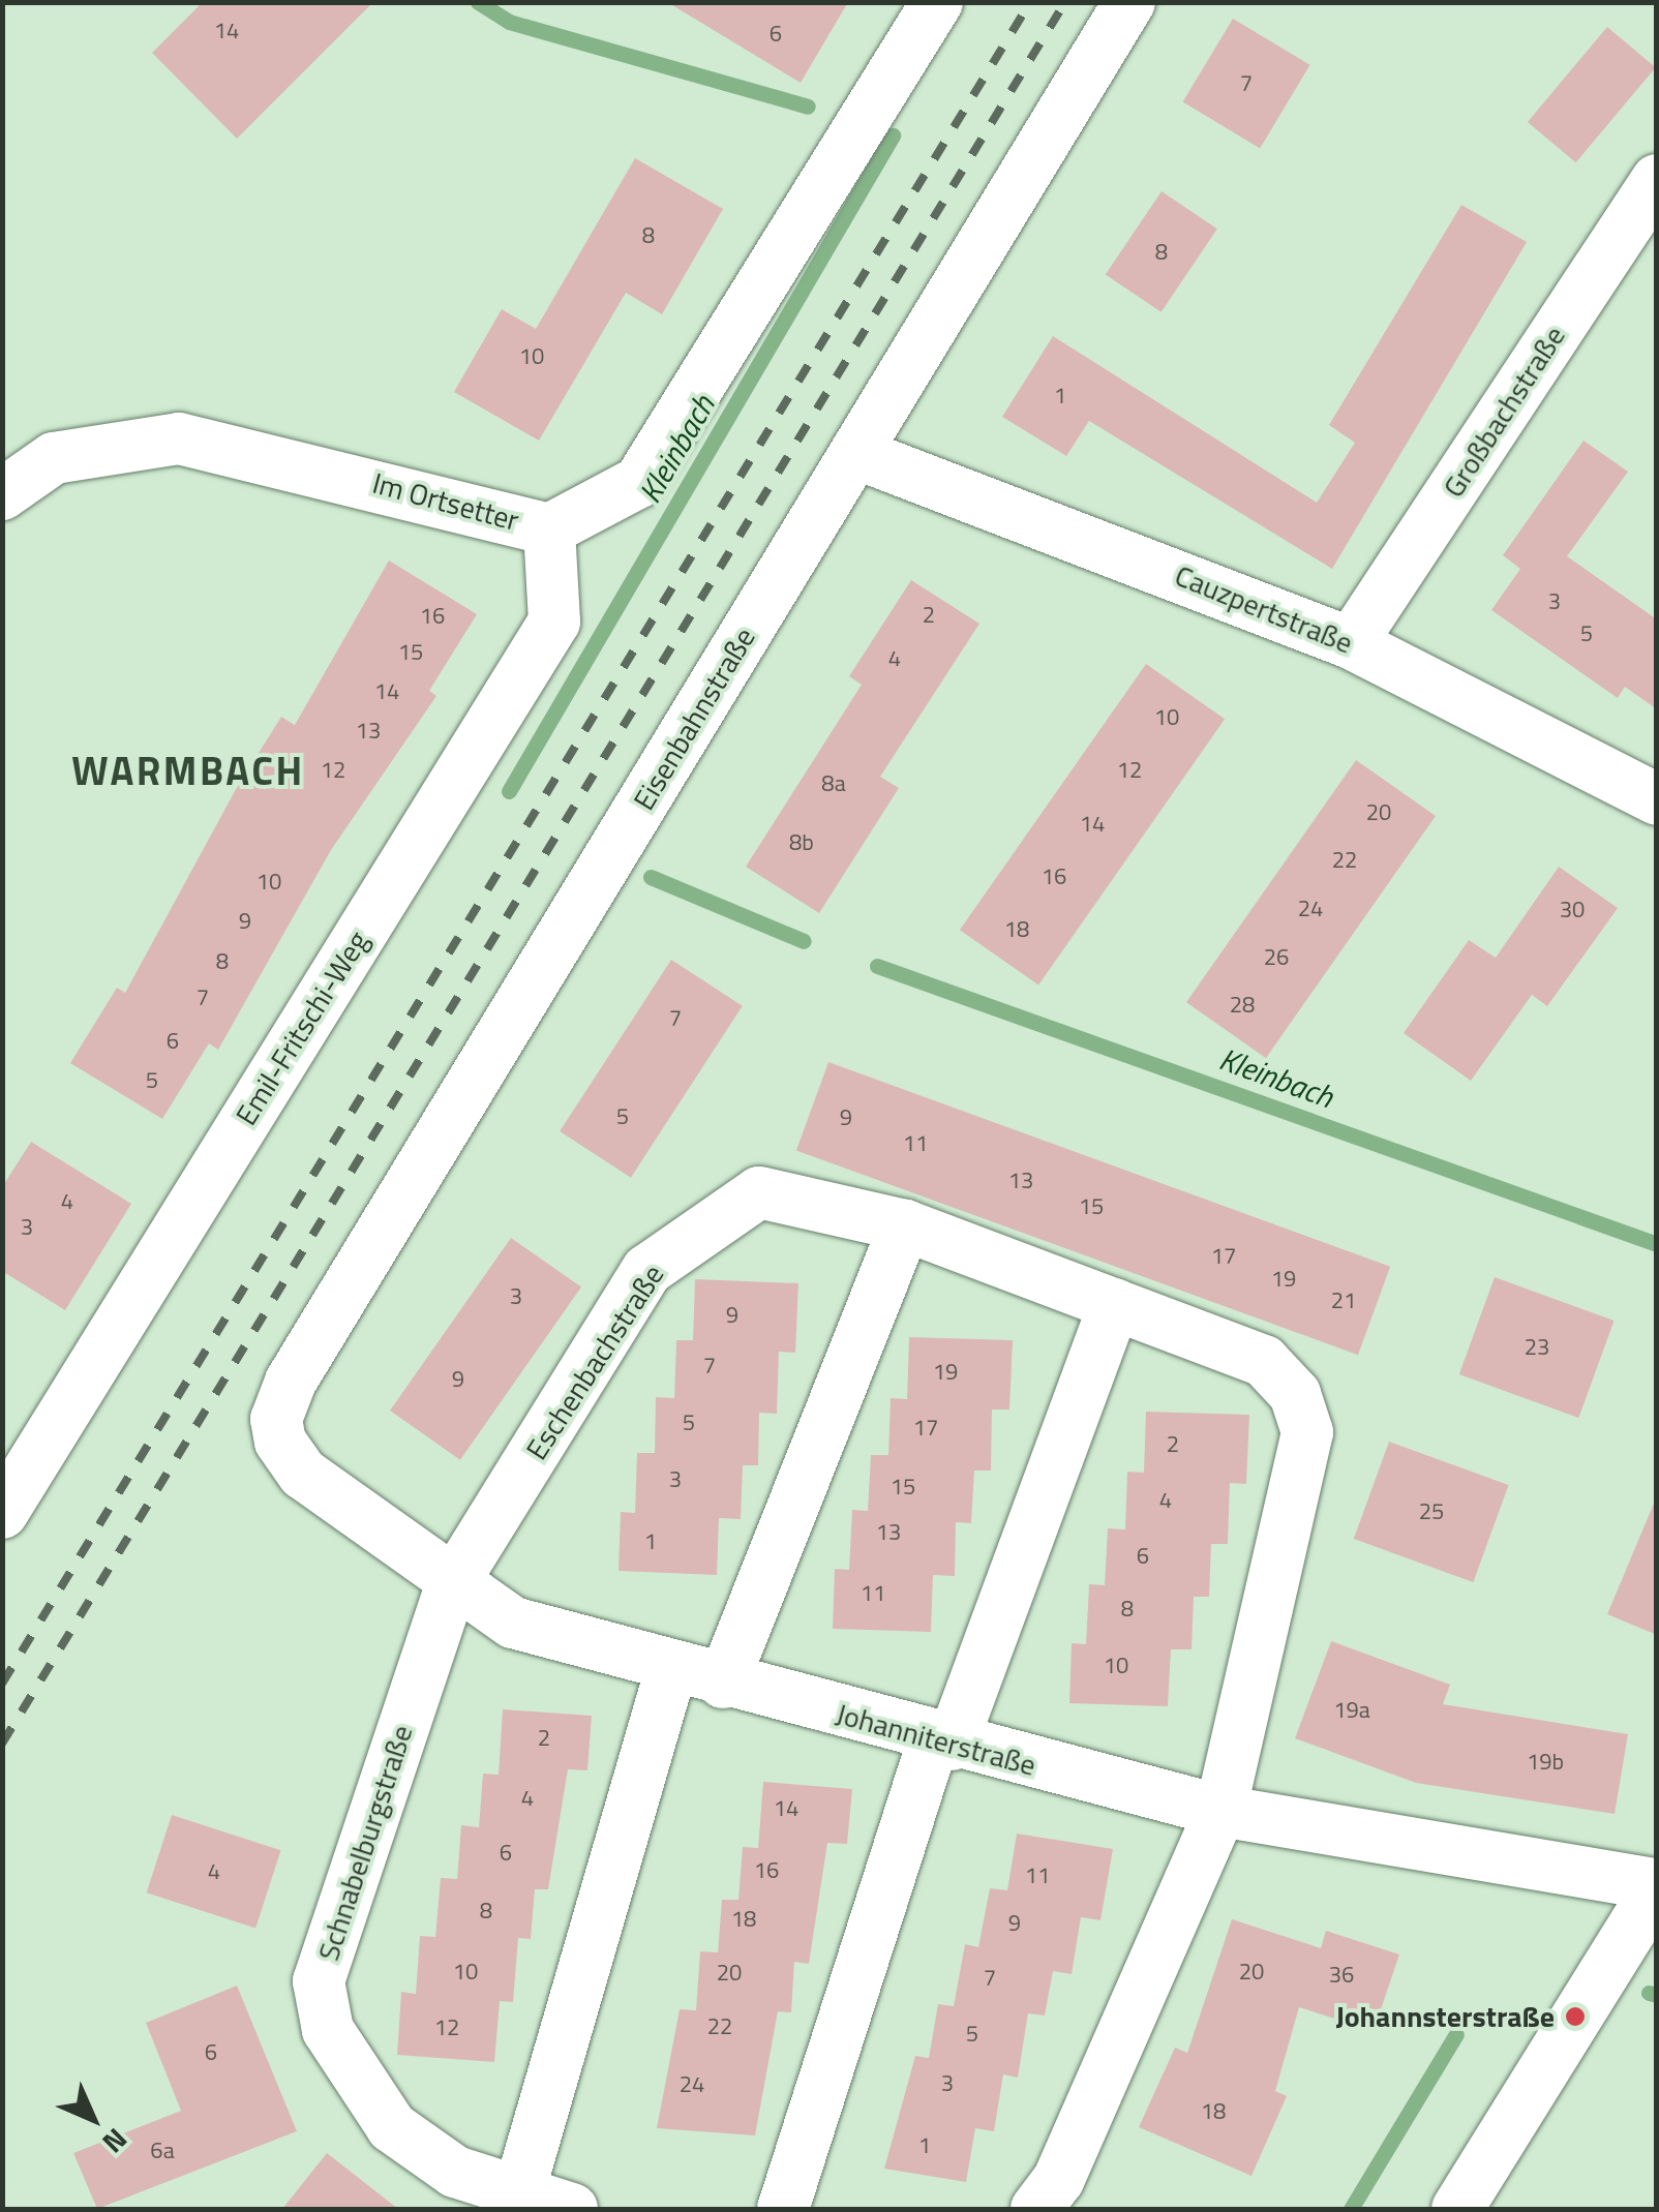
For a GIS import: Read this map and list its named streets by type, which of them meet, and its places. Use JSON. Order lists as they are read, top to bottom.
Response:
{
  "streets": {
    "street": [
      "Großbachstraße",
      "Im Ortsetter",
      "Cauzpertstraße",
      "Eisenbahnstraße",
      "Emil-Fritschi-Weg",
      "Eschenbachstraße",
      "Johanniterstraße",
      "Schnabelburgstraße"
    ]
  },
  "crossings": [
    ["Großbachstraße", "Cauzpertstraße"],
    ["Im Ortsetter", "Emil-Fritschi-Weg"],
    ["Cauzpertstraße", "Eisenbahnstraße"],
    ["Eisenbahnstraße", "Johanniterstraße"],
    ["Eschenbachstraße", "Johanniterstraße"],
    ["Eschenbachstraße", "Schnabelburgstraße"],
    ["Johanniterstraße", "Schnabelburgstraße"]
  ],
  "districts": ["WARMBACH"],
  "water": ["Kleinbach"],
  "places": ["Johannsterstraße"],
  "house_numbers": [
    "14",
    "6",
    "7",
    "8",
    "8",
    "10",
    "1",
    "3",
    "2",
    "16",
    "5",
    "15",
    "4",
    "14",
    "10",
    "13",
    "12",
    "12",
    "8a",
    "20",
    "14",
    "8b",
    "22",
    "16",
    "10",
    "24",
    "30",
    "9",
    "18",
    "26",
    "8",
    "7",
    "28",
    "7",
    "6",
    "5",
    "5",
    "9",
    "11",
    "13",
    "4",
    "15",
    "3",
    "17",
    "19",
    "3",
    "21",
    "9",
    "23",
    "7",
    "19",
    "9",
    "5",
    "17",
    "2",
    "3",
    "15",
    "4",
    "25",
    "13",
    "1",
    "6",
    "11",
    "8",
    "10",
    "19a",
    "2",
    "19b",
    "4",
    "14",
    "6",
    "16",
    "4",
    "11",
    "8",
    "18",
    "9",
    "10",
    "20",
    "20",
    "36",
    "7",
    "22",
    "12",
    "5",
    "6",
    "3",
    "24",
    "18",
    "1",
    "6a"
  ],
  "north": "bottom right"
}
